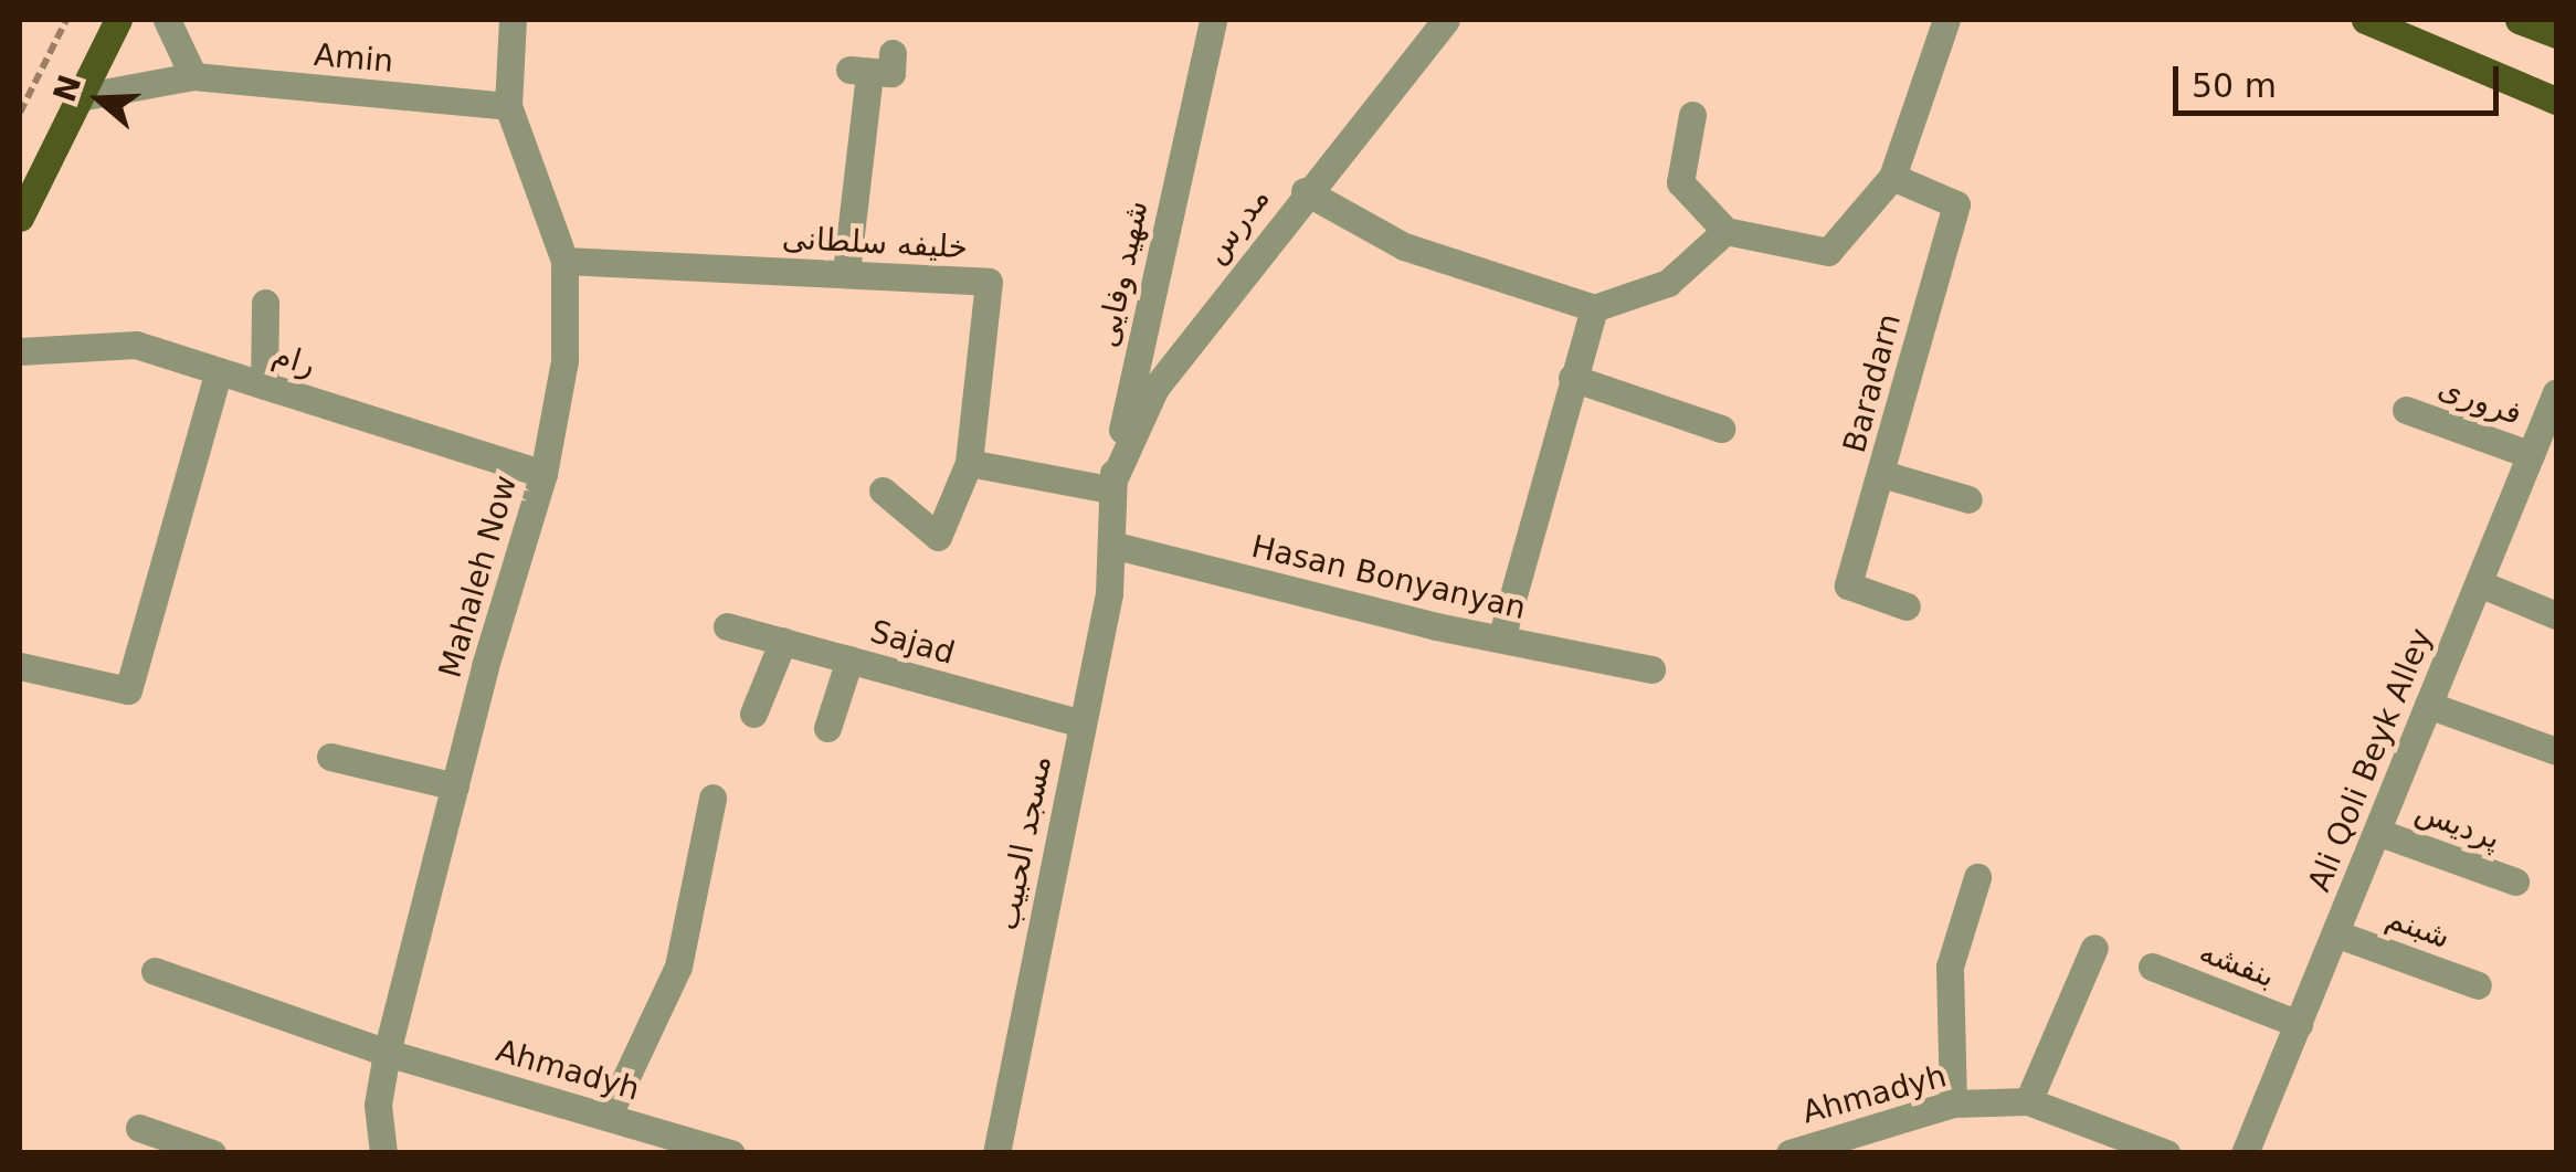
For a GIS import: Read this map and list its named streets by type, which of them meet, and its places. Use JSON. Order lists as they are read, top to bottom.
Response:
{
  "streets": {
    "street": [
      "Amin",
      "مدرس",
      "خلیفه سلطانی",
      "شهید وفایی",
      "رام",
      "Baradarn",
      "فروری",
      "Mahaleh Now",
      "Hasan Bonyanyan",
      "Sajad",
      "Ali Qoli Beyk Alley",
      "پردیس",
      "مسجد الحبیب",
      "شبنم",
      "بنفشه",
      "Ahmadyh"
    ]
  },
  "crossings": [
    ["Amin", "Mahaleh Now"],
    ["مدرس", "شهید وفایی"],
    ["خلیفه سلطانی", "Mahaleh Now"],
    ["شهید وفایی", "Hasan Bonyanyan"],
    ["شهید وفایی", "مسجد الحبیب"],
    ["رام", "Mahaleh Now"],
    ["فروری", "Ali Qoli Beyk Alley"],
    ["Mahaleh Now", "Ahmadyh"],
    ["Hasan Bonyanyan", "مسجد الحبیب"],
    ["Sajad", "مسجد الحبیب"],
    ["Ali Qoli Beyk Alley", "پردیس"],
    ["Ali Qoli Beyk Alley", "شبنم"],
    ["Ali Qoli Beyk Alley", "بنفشه"]
  ],
  "scale_bar": "50 m",
  "north": "left"
}
